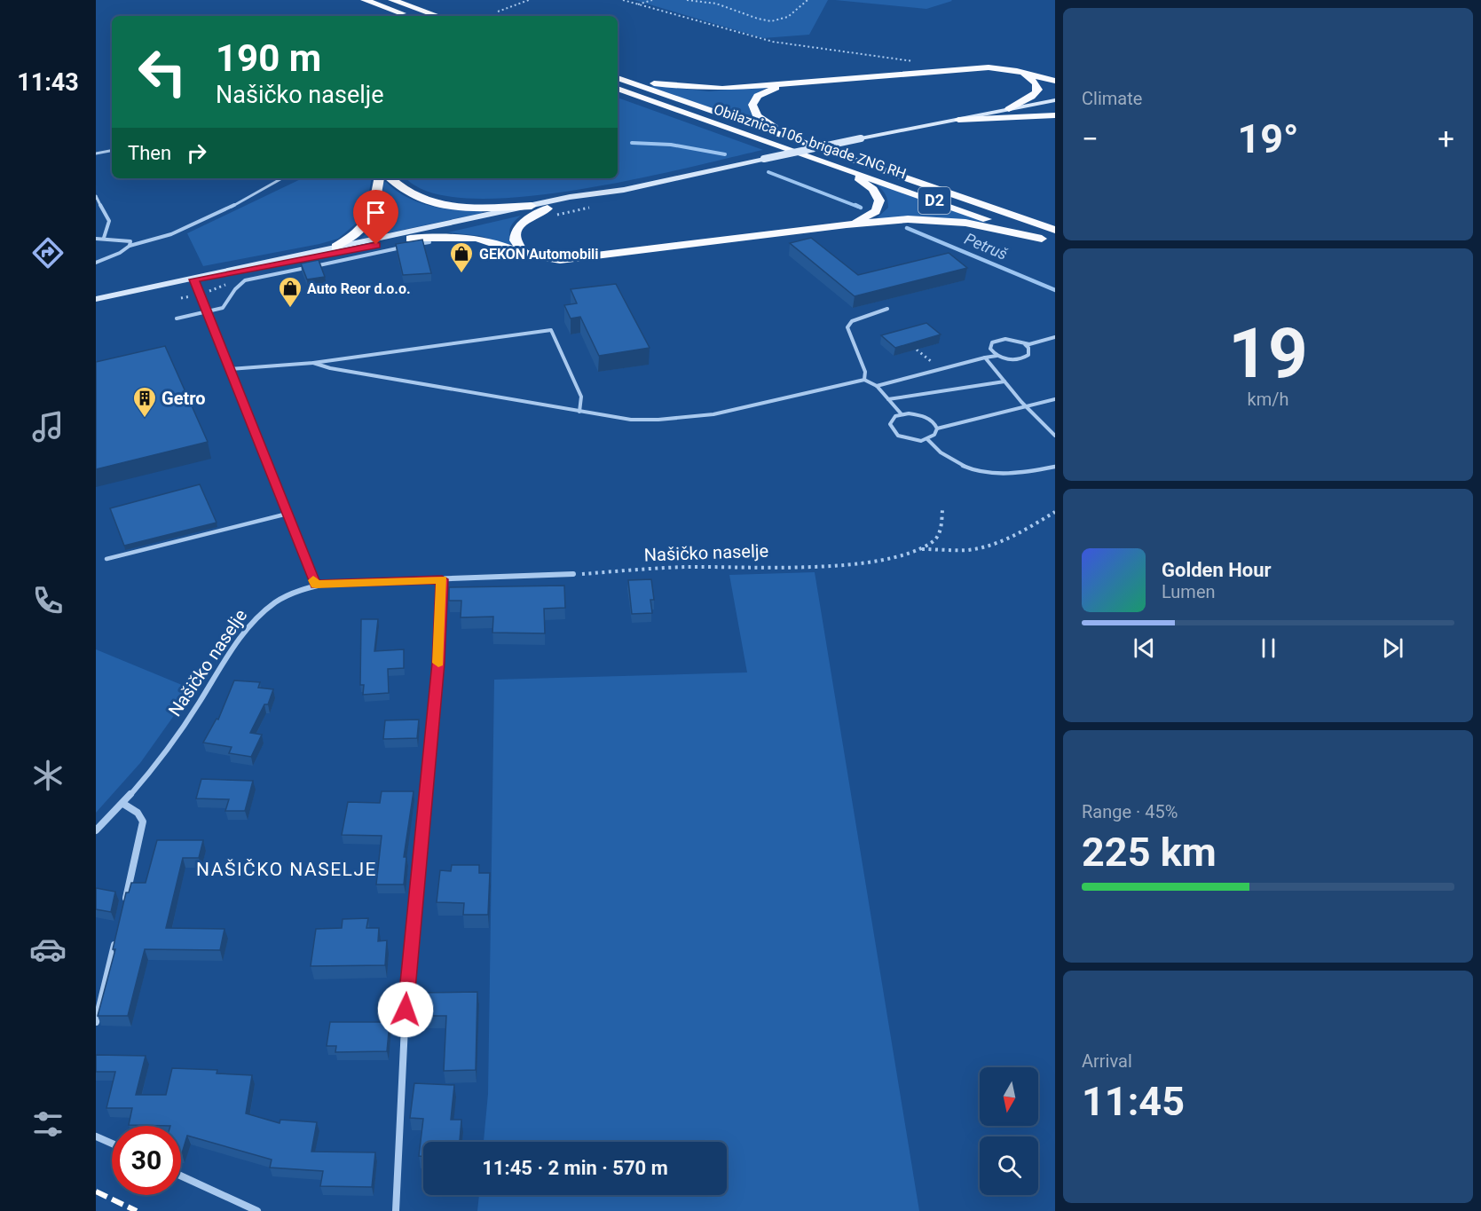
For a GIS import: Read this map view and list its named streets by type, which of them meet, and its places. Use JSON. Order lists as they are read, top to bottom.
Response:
{
  "streets": {
    "highway": ["Obilaznica 106. brigade ZNG RH", "D2"],
    "street": ["Našičko naselje"]
  },
  "districts": ["NAŠIČKO NASELJE"],
  "water": ["Petruš"],
  "places": {
    "shop": ["GEKON Automobili", "Auto Reor d.o.o."],
    "building": ["Getro"]
  },
  "north": "bottom",
  "page": {
    "tabs": "11:43",
    "tile": [
      "Climate",
      ["19", "km/h"],
      ["Range · 45%", "225 km"],
      ["Arrival", "11:45"]
    ],
    "turn": ["190 m", "Našičko naselje"],
    "heat": ["−", "19°", "+"],
    "then": "Then",
    "song": ["Golden Hour", "Lumen"],
    "limit": "30",
    "trip": "11:45 · 2 min · 570 m"
  }
}
